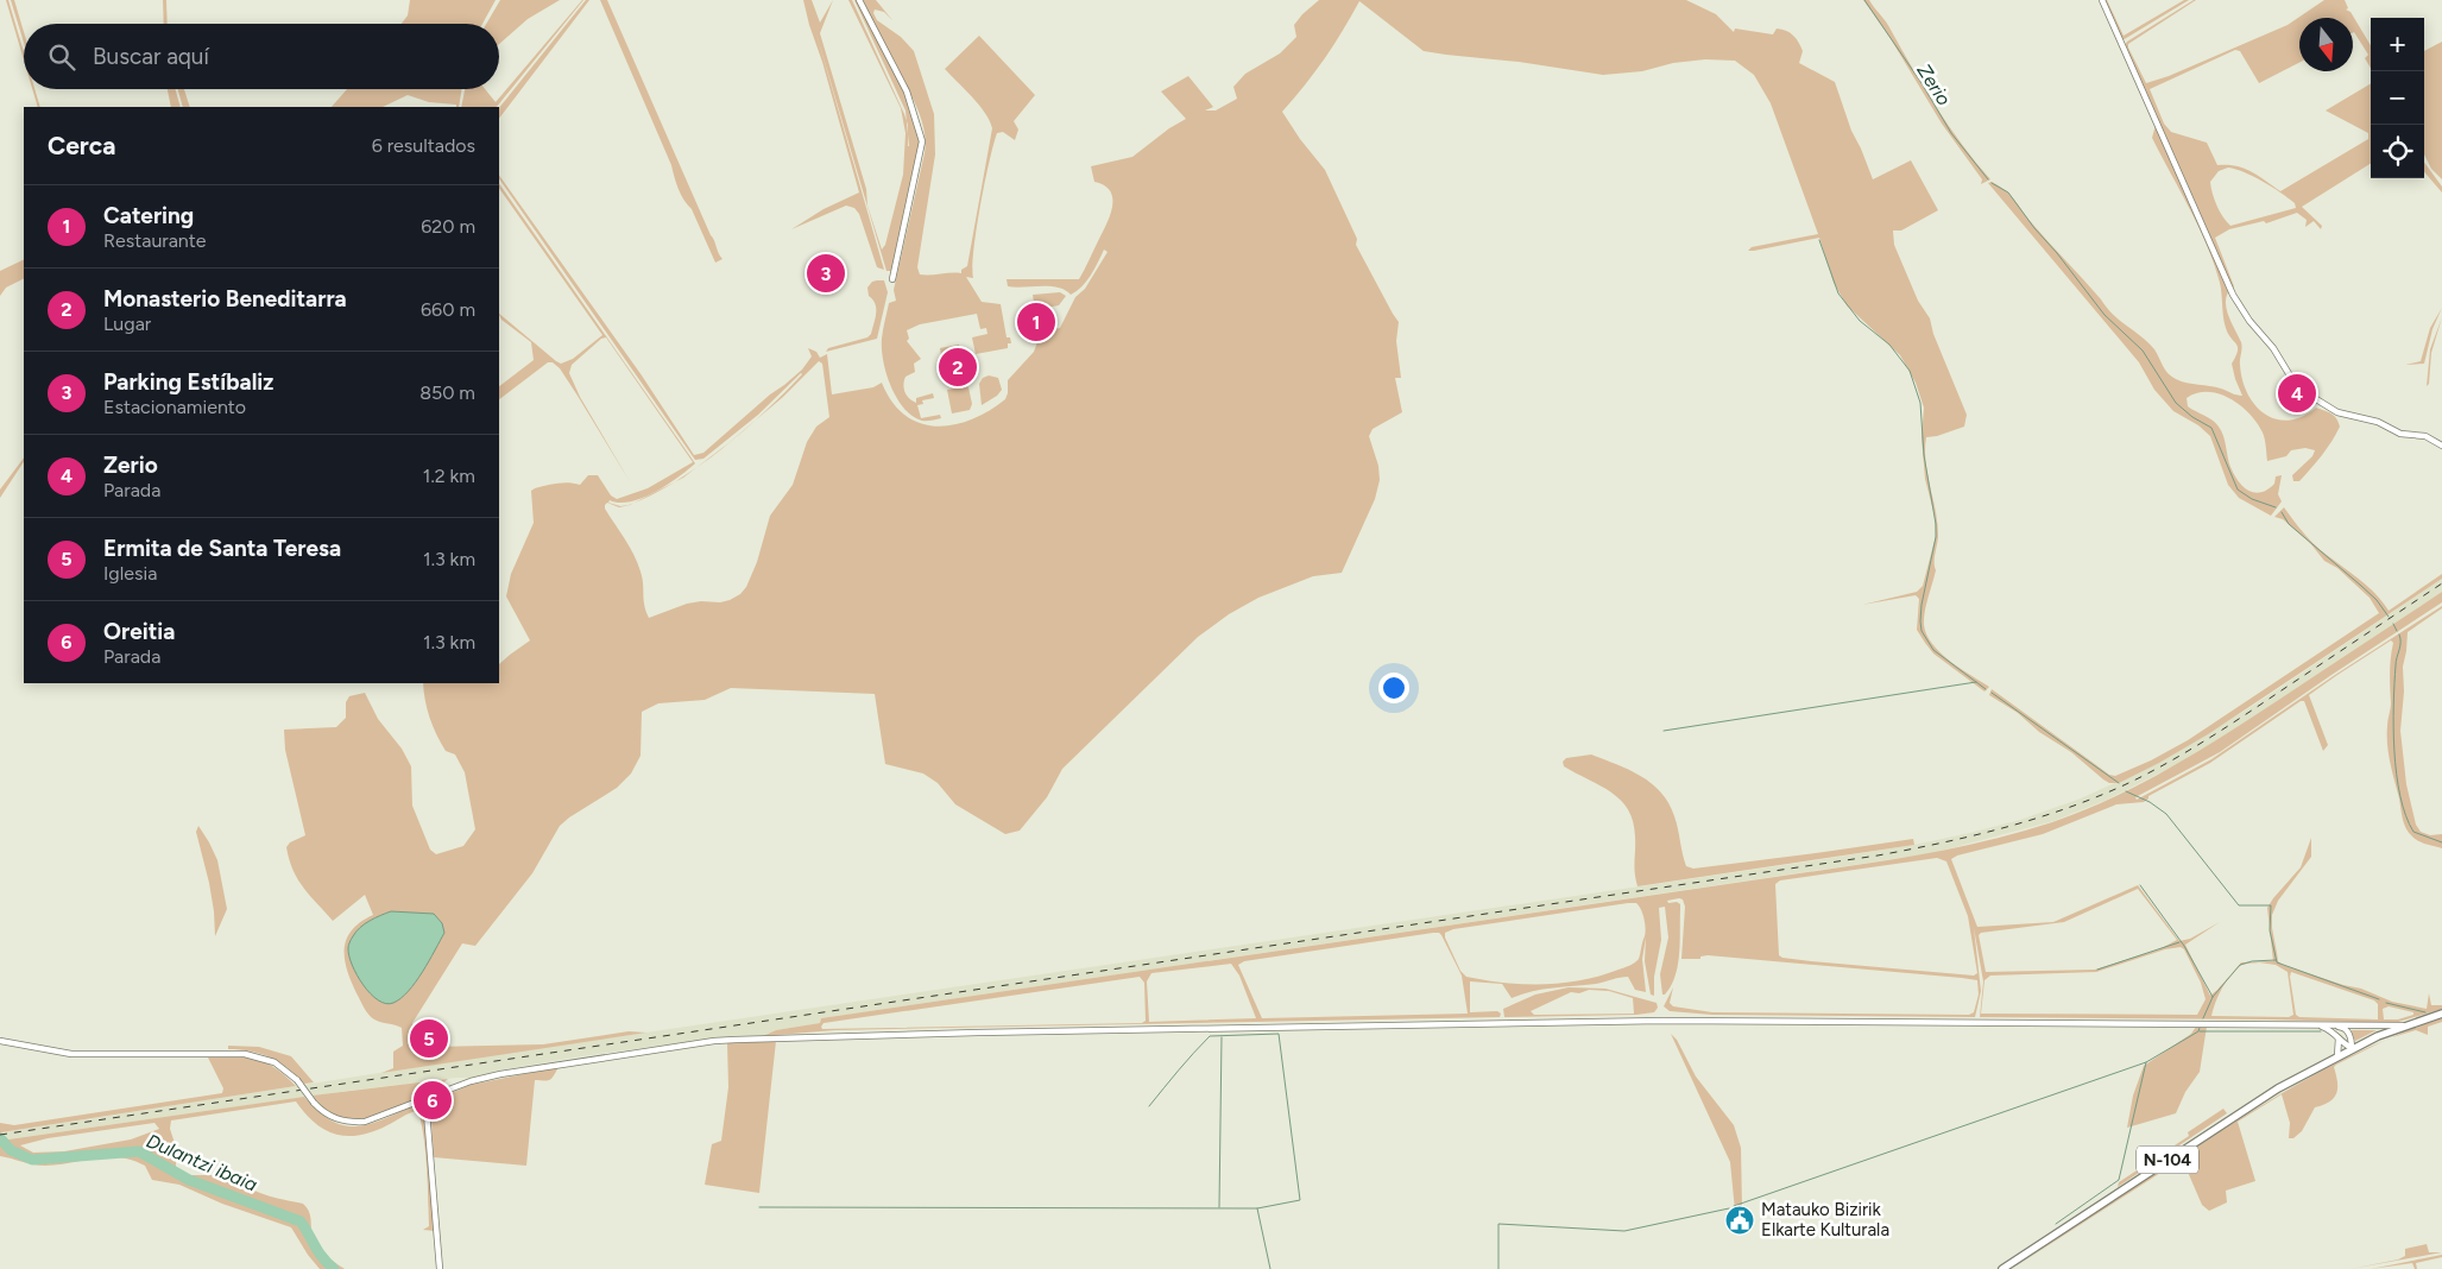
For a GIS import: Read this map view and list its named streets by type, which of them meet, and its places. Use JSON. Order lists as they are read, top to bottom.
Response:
{
  "streets": {
    "main road": ["N-104"]
  },
  "water": ["Zerio", "Dulantzi ibaia"],
  "places": {
    "public building": ["Matauko Bizirik Elkarte Kulturala"]
  },
  "north": "bottom",
  "page": {
    "map_buttons": ["+", "−"],
    "search": "Buscar aquí",
    "heading": ["Cerca", "6 resultados"],
    "list": [
      {
        "mark": "1",
        "name": "Catering",
        "note": "Restaurante",
        "value": "620 m"
      },
      {
        "mark": "2",
        "name": "Monasterio Beneditarra",
        "note": "Lugar",
        "value": "660 m"
      },
      {
        "mark": "3",
        "name": "Parking Estíbaliz",
        "note": "Estacionamiento",
        "value": "850 m"
      },
      {
        "mark": "4",
        "name": "Zerio",
        "note": "Parada",
        "value": "1.2 km"
      },
      {
        "mark": "5",
        "name": "Ermita de Santa Teresa",
        "note": "Iglesia",
        "value": "1.3 km"
      },
      {
        "mark": "6",
        "name": "Oreitia",
        "note": "Parada",
        "value": "1.3 km"
      }
    ],
    "pins": [
      "3",
      "1",
      "2",
      "4",
      "5",
      "6"
    ]
  }
}
